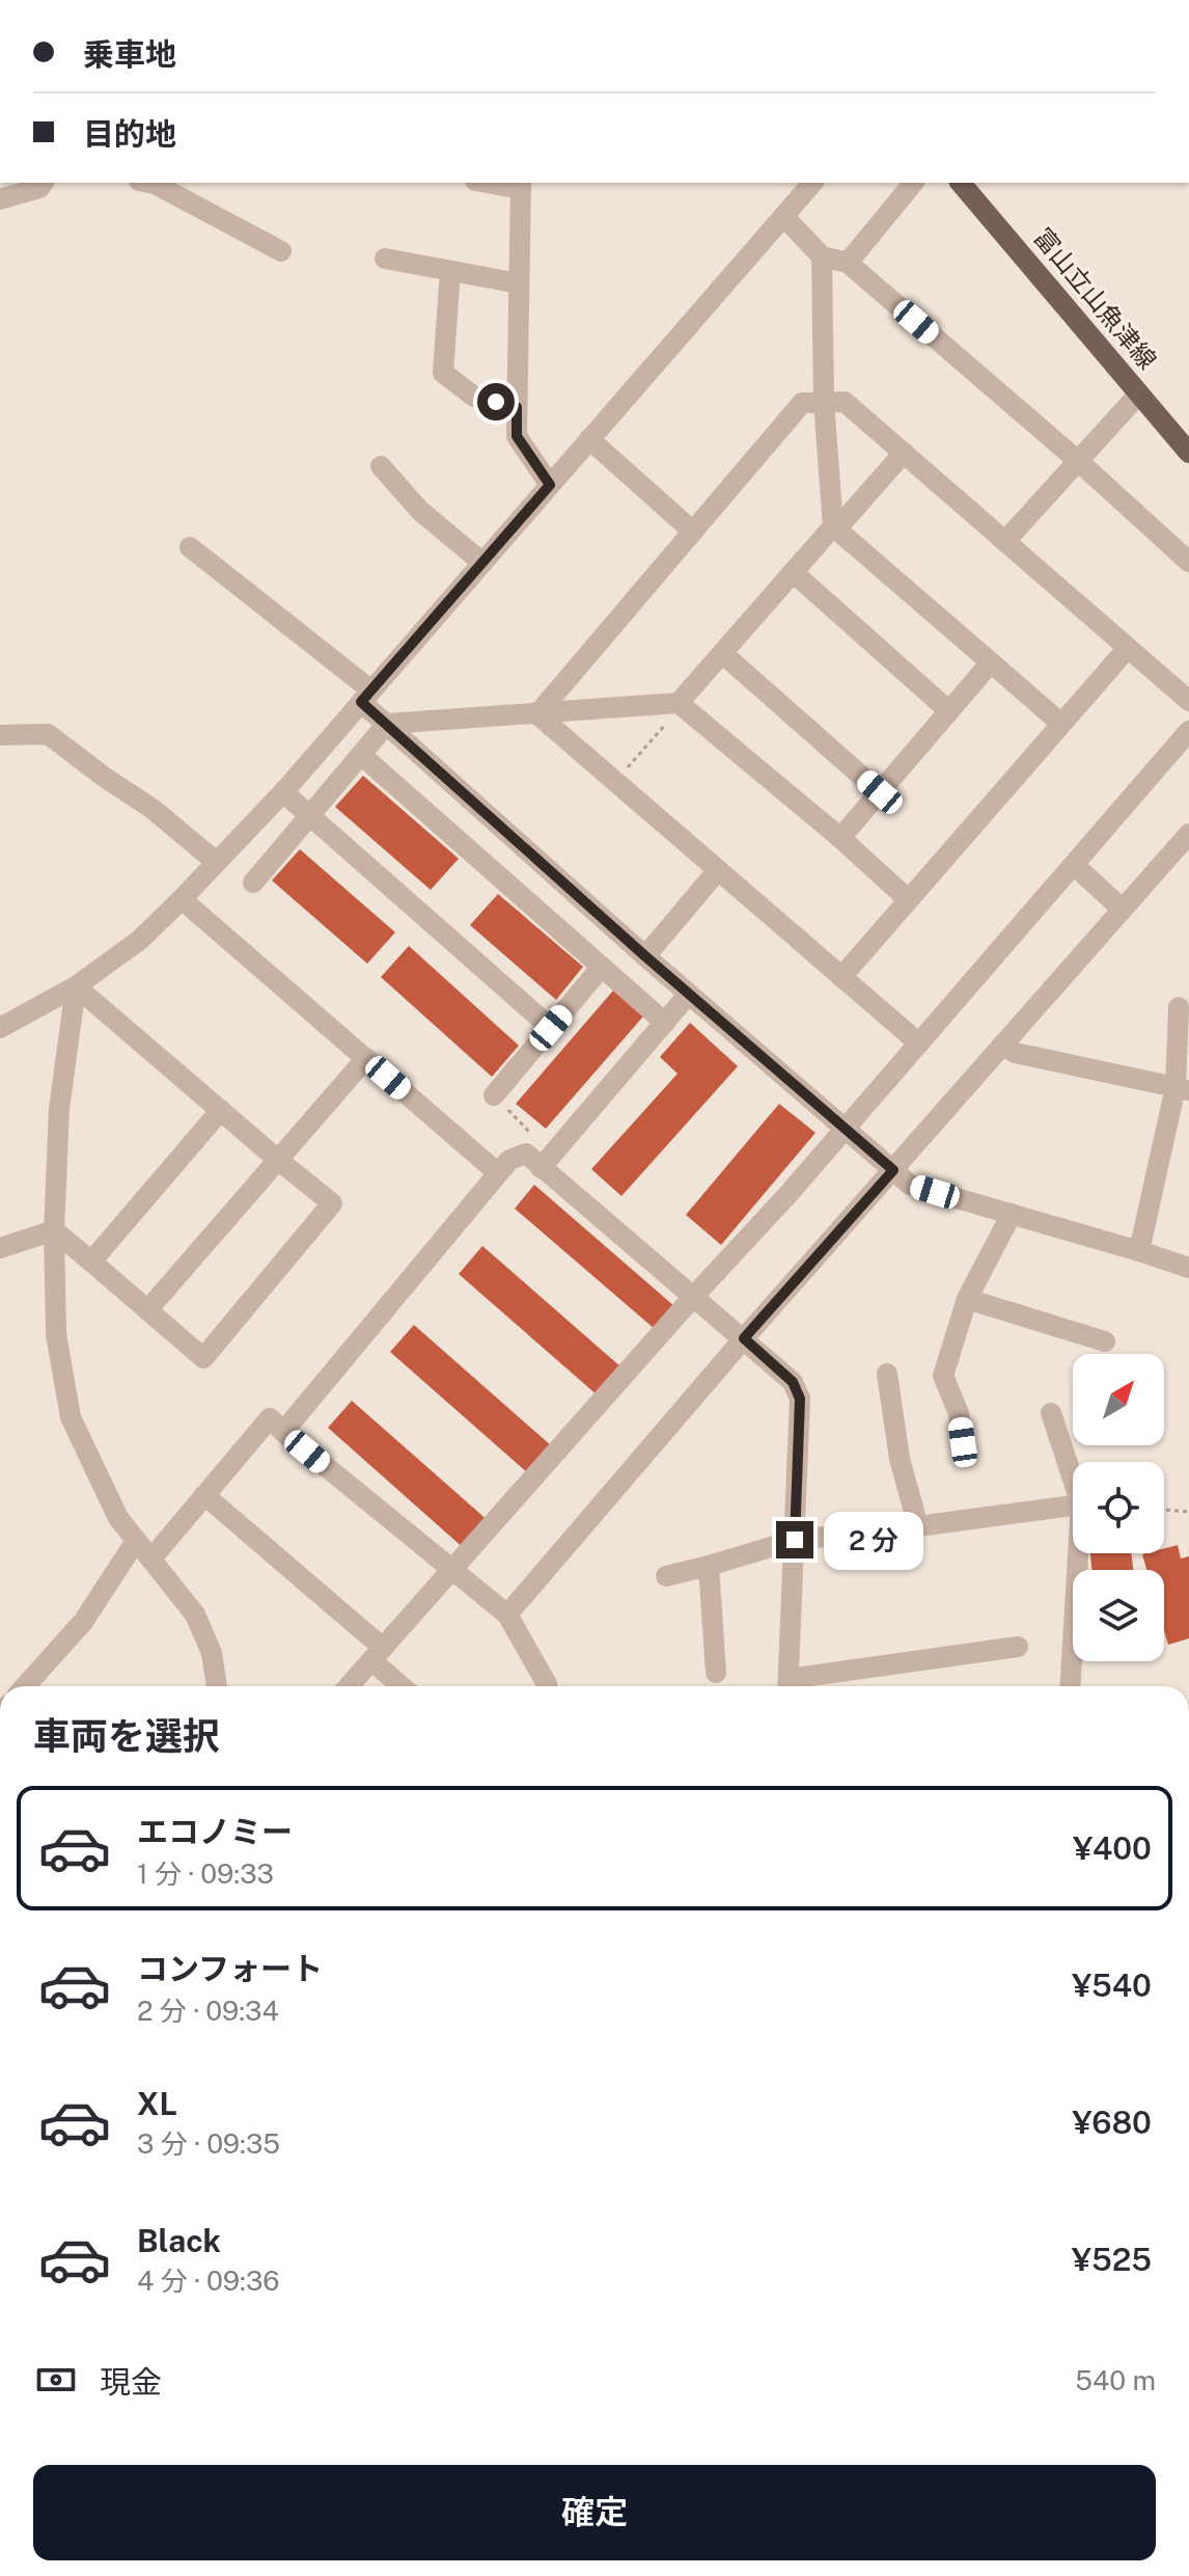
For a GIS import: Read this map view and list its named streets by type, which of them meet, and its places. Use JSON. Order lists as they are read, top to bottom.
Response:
{
  "streets": {
    "main road": ["富山立山魚津線"]
  },
  "north": "top right",
  "page": {
    "banner": ["乗車地", "目的地"],
    "bubble": "2 分",
    "heading": "車両を選択",
    "list": [
      {
        "name": "エコノミー",
        "note": "1 分 · 09:33",
        "value": "¥400"
      },
      {
        "name": "コンフォート",
        "note": "2 分 · 09:34",
        "value": "¥540"
      },
      {
        "name": "XL",
        "note": "3 分 · 09:35",
        "value": "¥680"
      },
      {
        "name": "Black",
        "note": "4 分 · 09:36",
        "value": "¥525"
      }
    ],
    "pay": ["現金", "540 m"],
    "buttons": "確定"
  }
}
